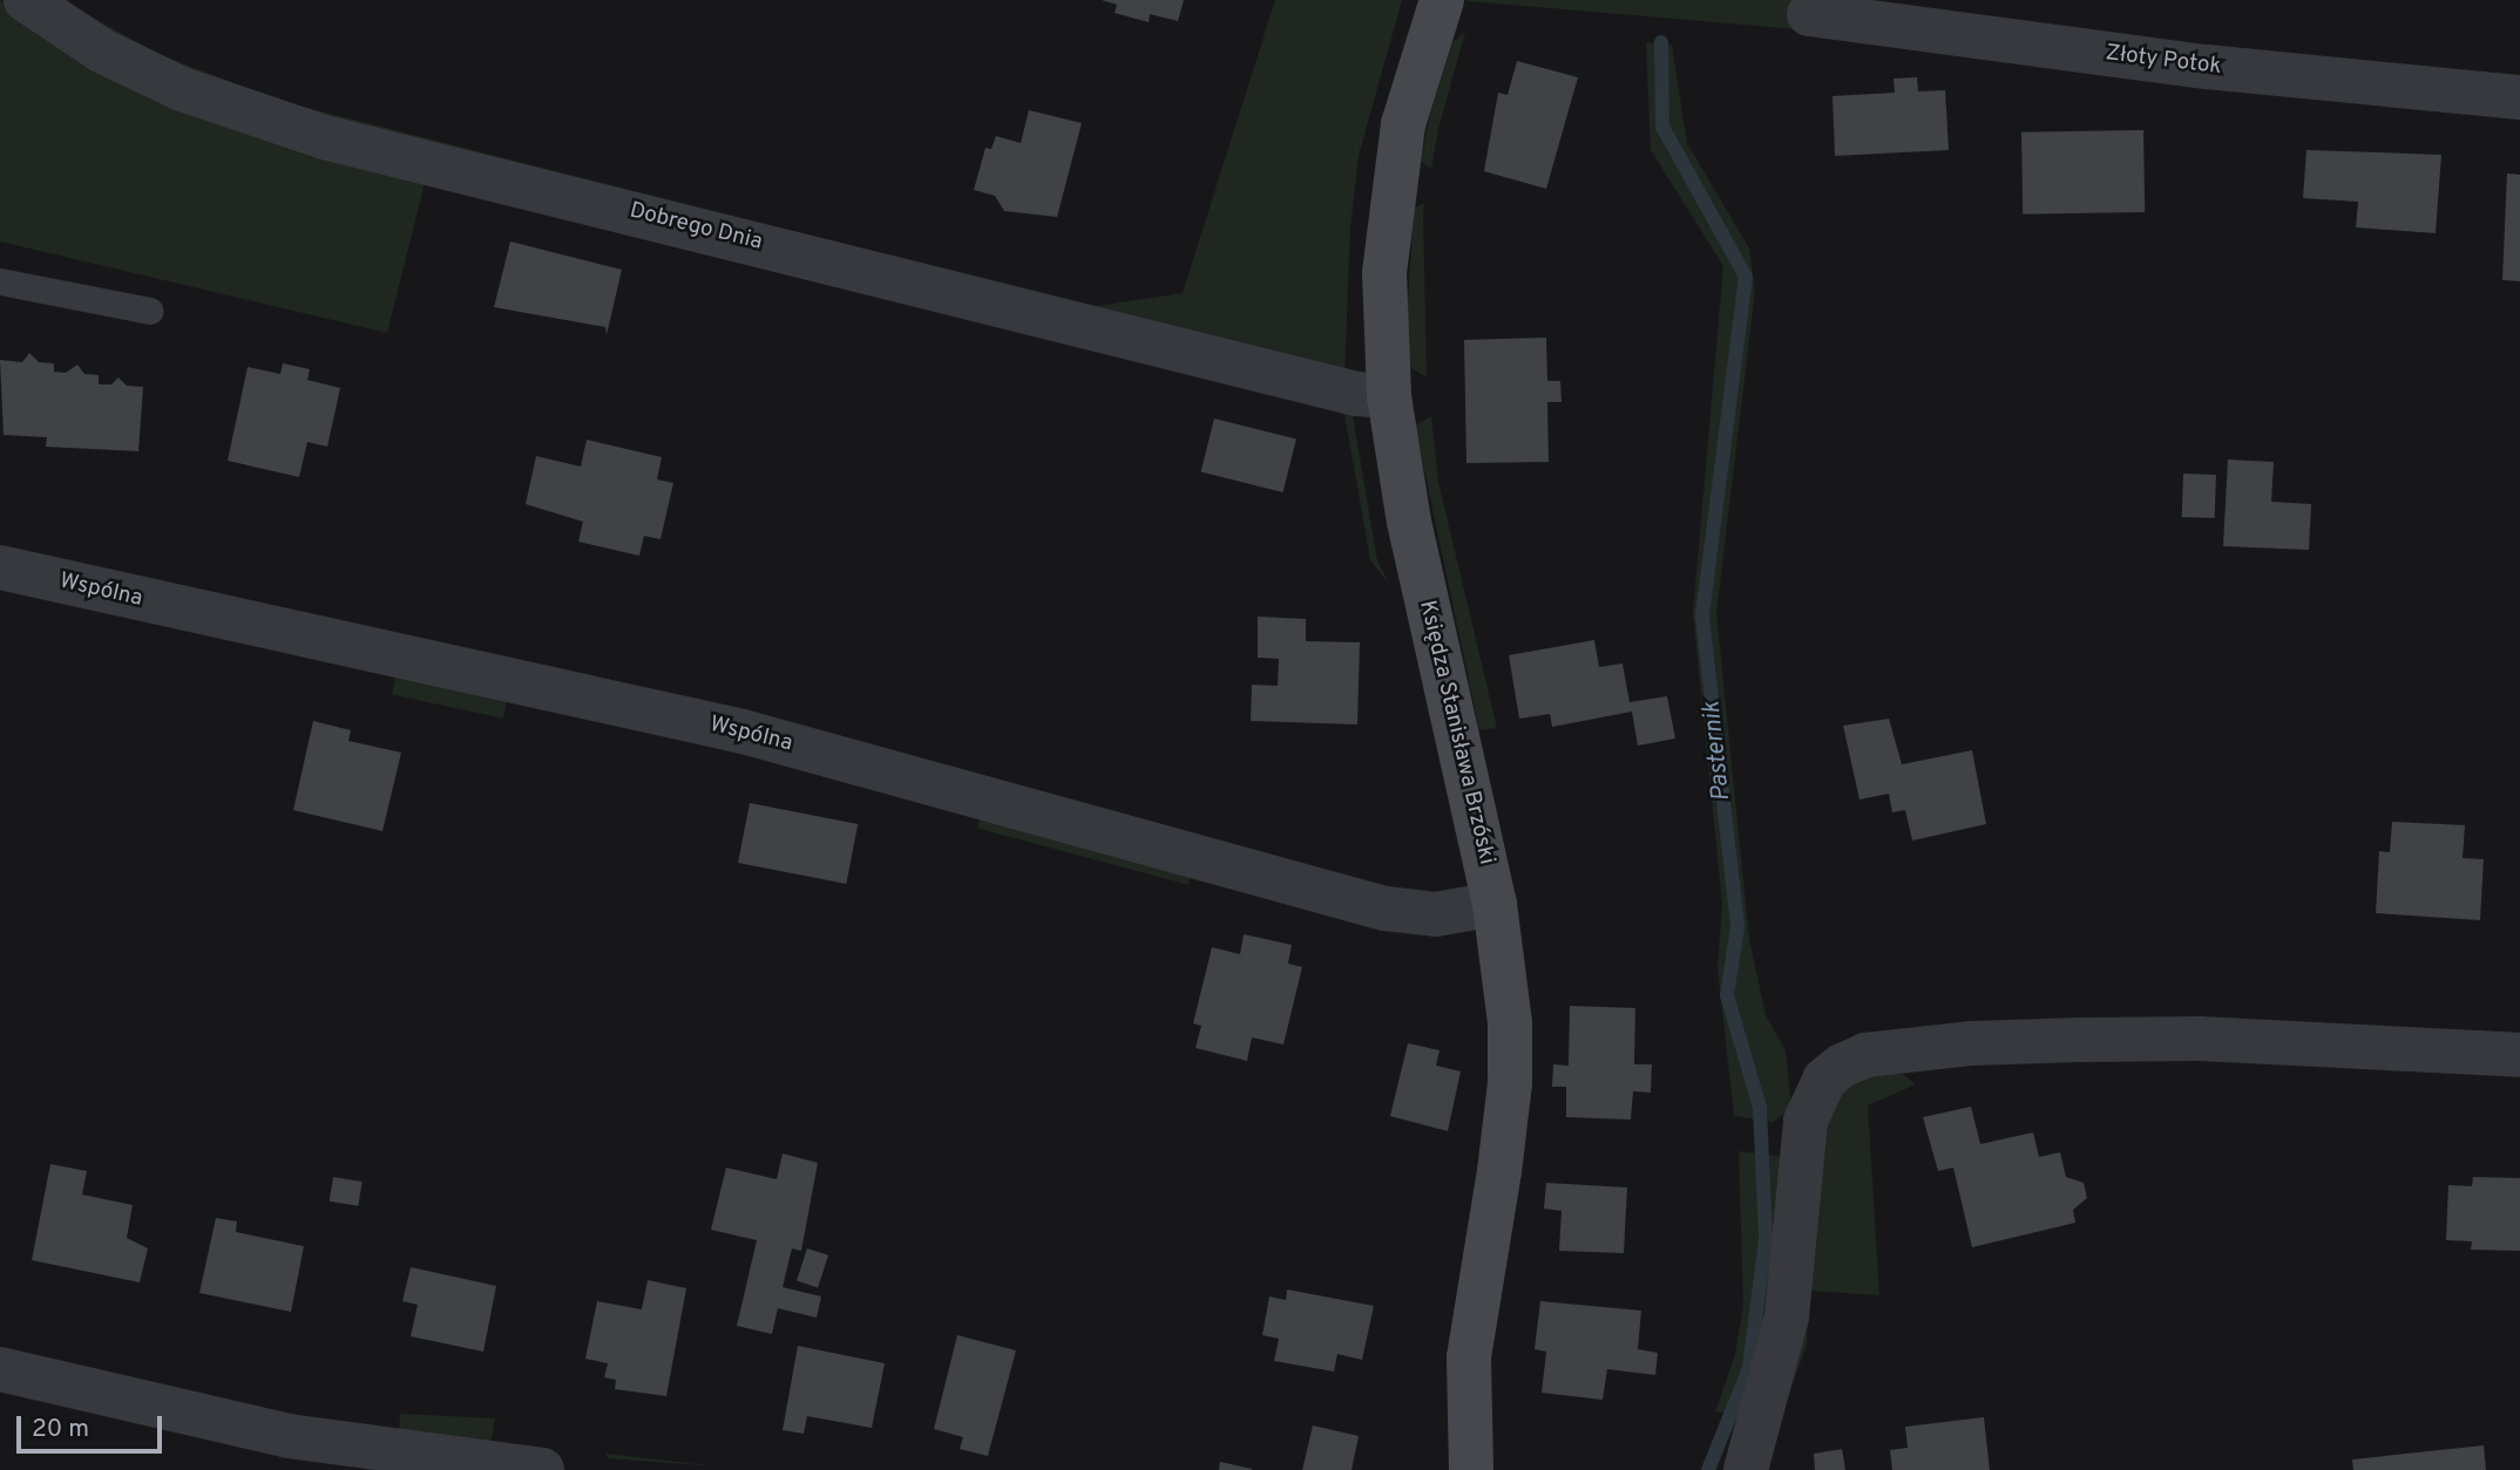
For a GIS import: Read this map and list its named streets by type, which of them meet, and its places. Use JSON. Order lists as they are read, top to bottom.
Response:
{
  "streets": {
    "street": [
      "Złoty Potok",
      "Dobrego Dnia",
      "Wspólna",
      "Księdza Stanisława Brzóski"
    ]
  },
  "crossings": [
    ["Dobrego Dnia", "Księdza Stanisława Brzóski"],
    ["Wspólna", "Księdza Stanisława Brzóski"]
  ],
  "water": ["Pasternik"],
  "scale_bar": "20 m"
}
